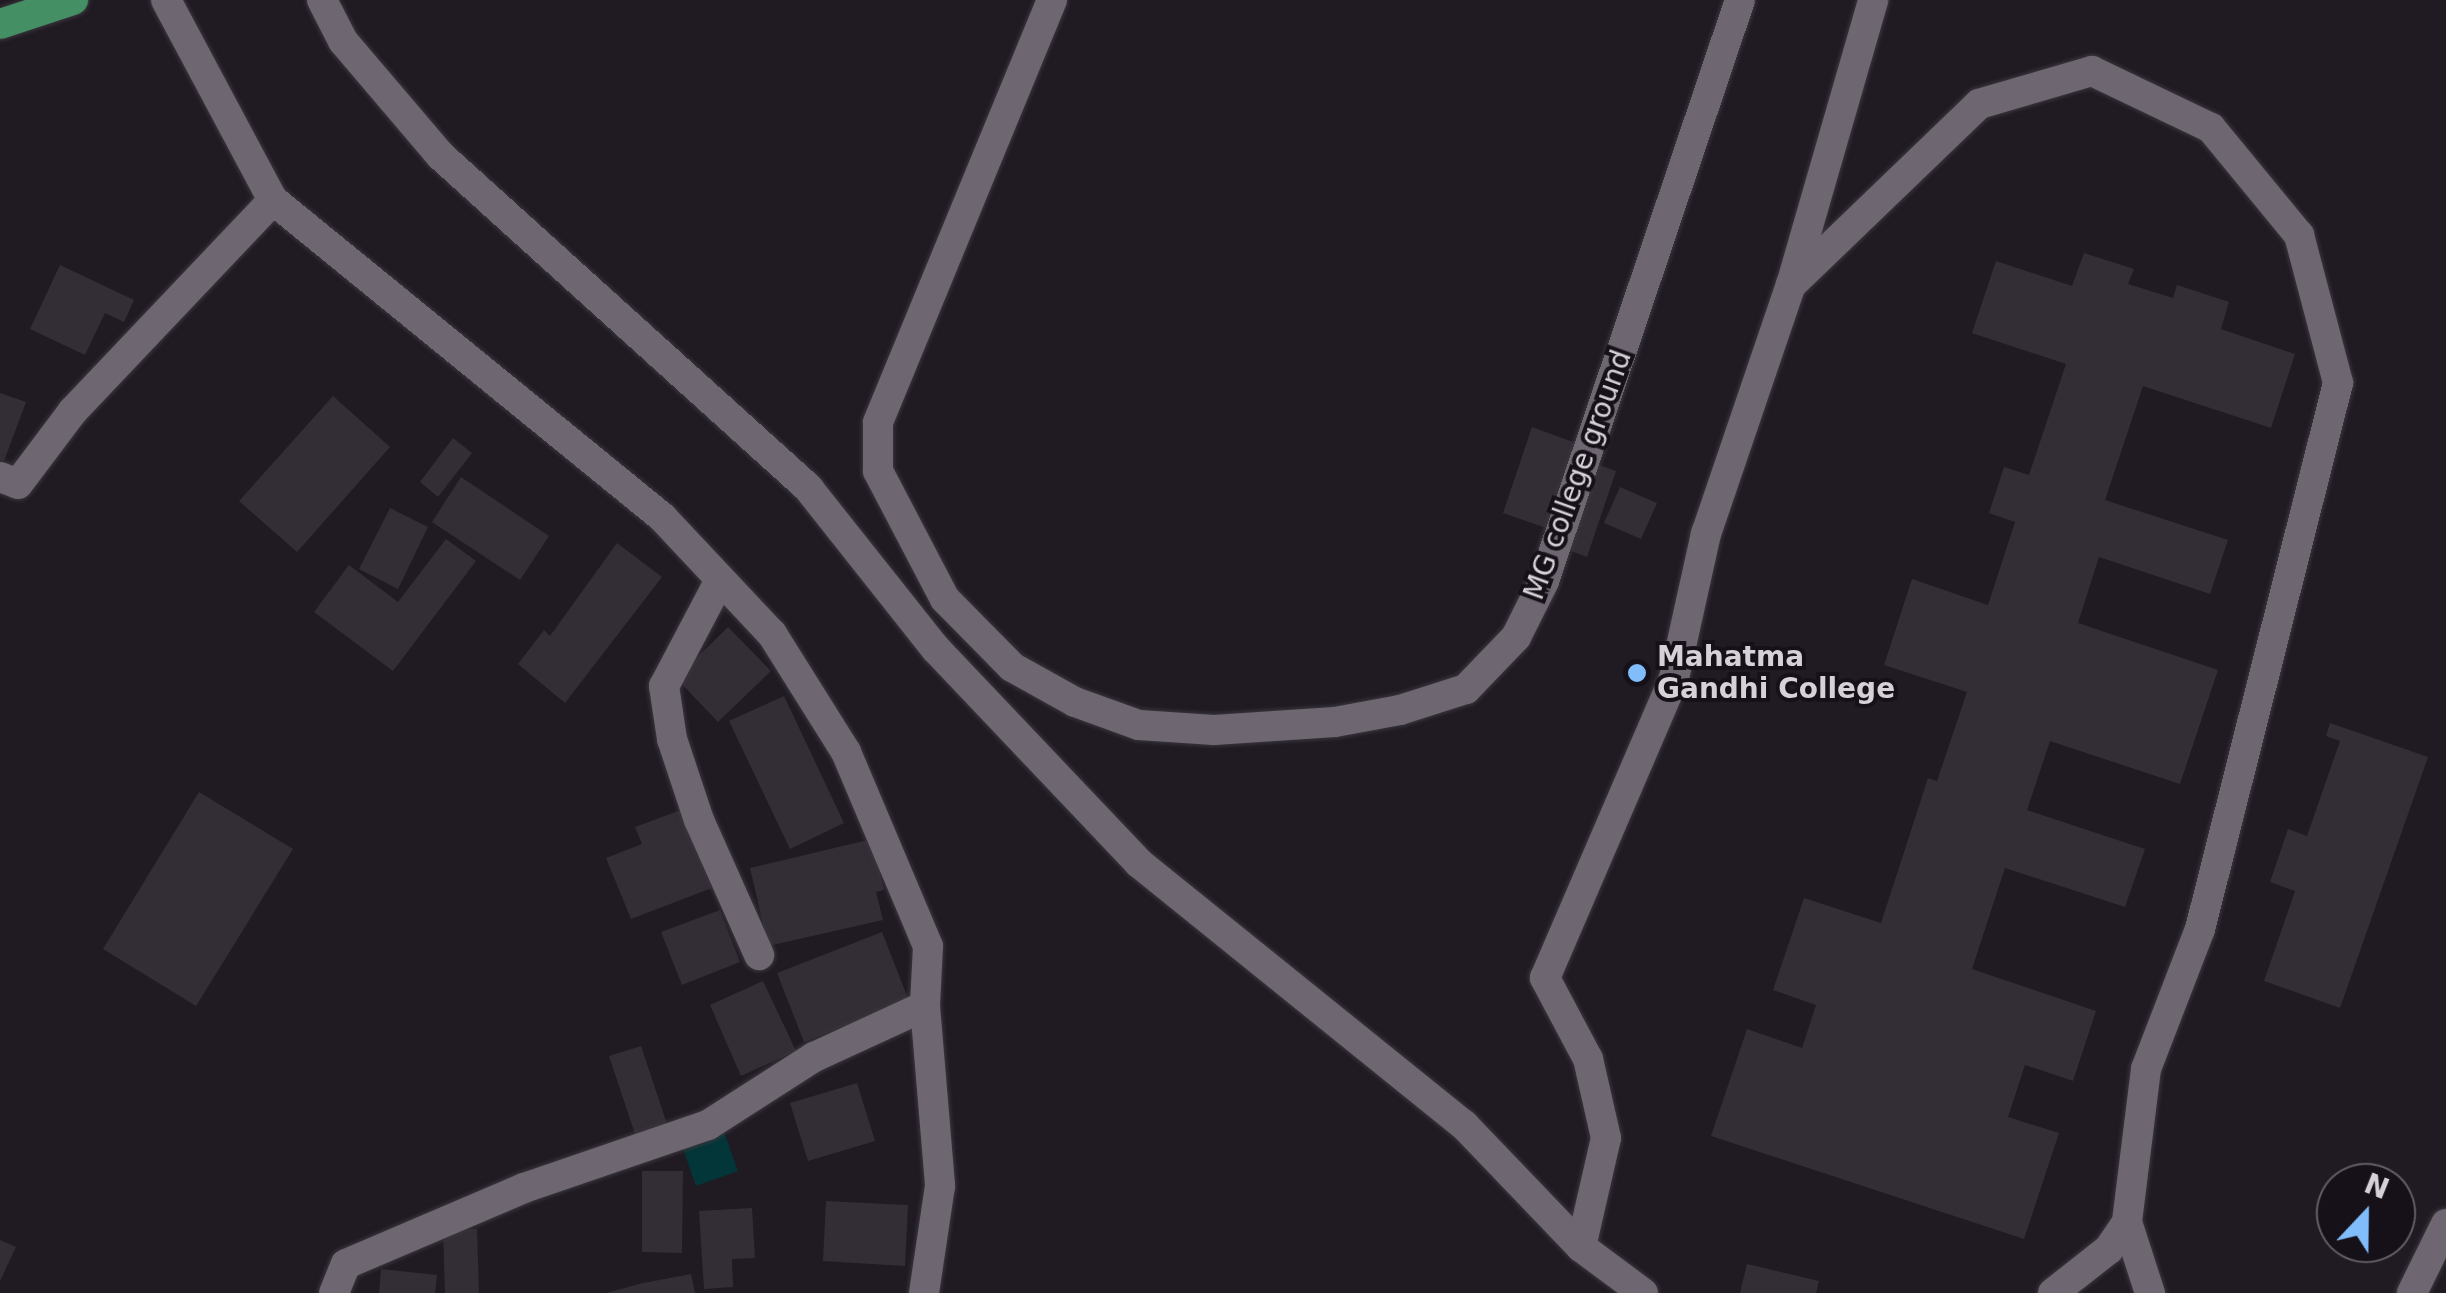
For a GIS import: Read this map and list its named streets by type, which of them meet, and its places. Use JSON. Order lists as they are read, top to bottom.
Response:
{
  "streets": {
    "street": ["MG college ground"]
  },
  "places": ["Mahatma Gandhi College"],
  "north": "top"
}
